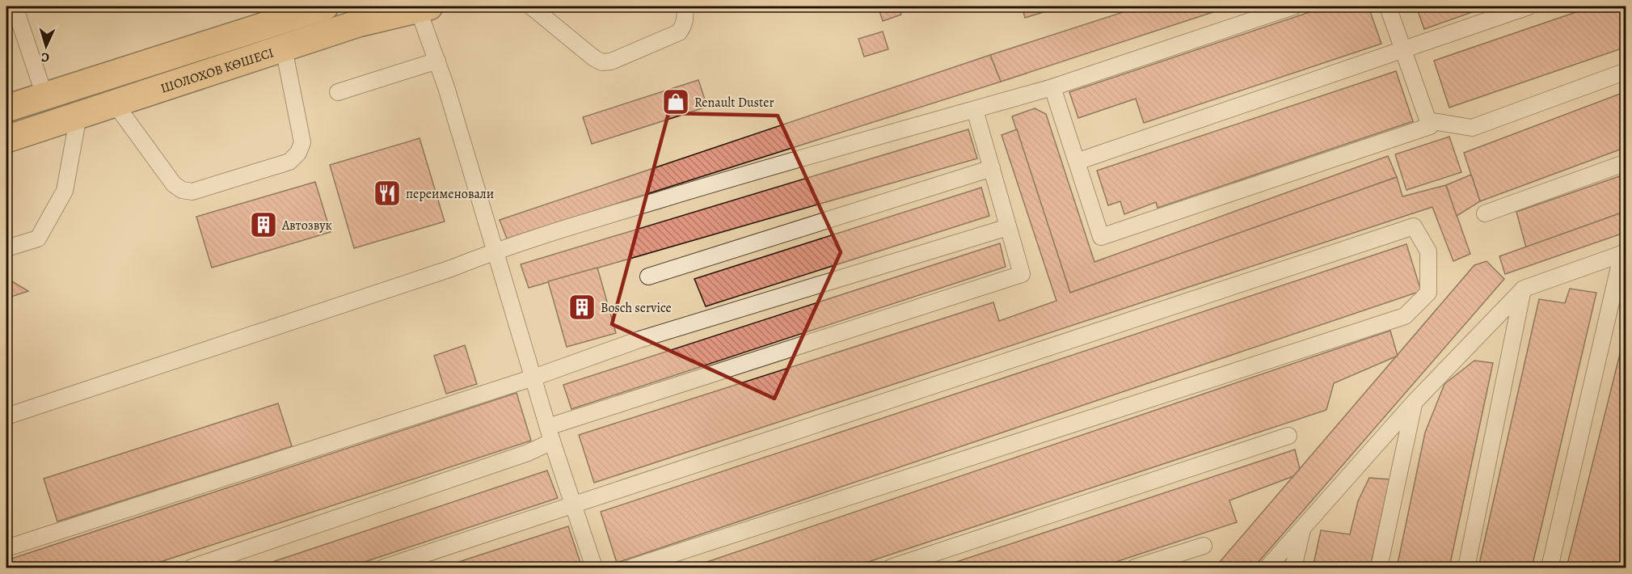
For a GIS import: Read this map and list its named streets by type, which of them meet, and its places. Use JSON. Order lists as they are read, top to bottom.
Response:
{
  "streets": {
    "highway": ["ШОЛОХОВ КӨШЕСІ"]
  },
  "places": {
    "shop": ["Renault Duster"],
    "restaurant": ["переименовали"],
    "building": ["Автозвук", "Bosch service"]
  },
  "north": "bottom"
}
